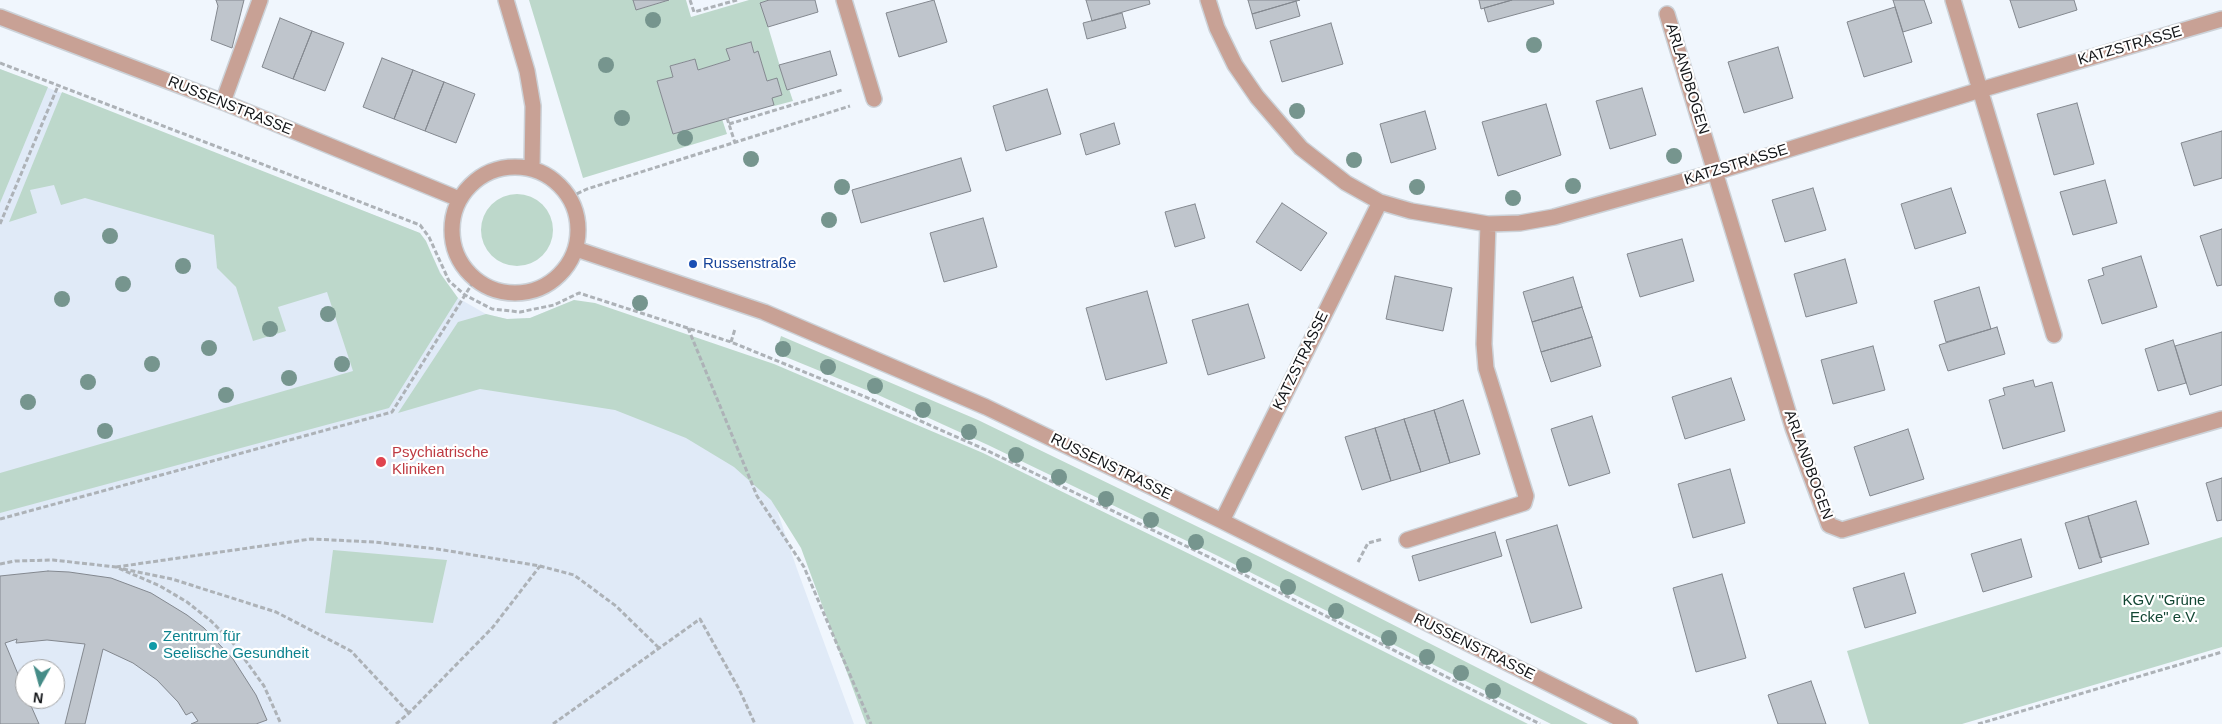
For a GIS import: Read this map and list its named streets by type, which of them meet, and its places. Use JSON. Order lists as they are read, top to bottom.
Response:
{
  "streets": {
    "street": ["KATZSTRASSE", "ARLANDBOGEN", "RUSSENSTRASSE"]
  },
  "crossings": [
    ["KATZSTRASSE", "ARLANDBOGEN"],
    ["KATZSTRASSE", "RUSSENSTRASSE"]
  ],
  "parks": ["KGV \"Grüne Ecke\" e.V."],
  "places": ["Russenstraße", "Psychiatrische Kliniken", "Zentrum für Seelische Gesundheit"],
  "north": "bottom"
}
